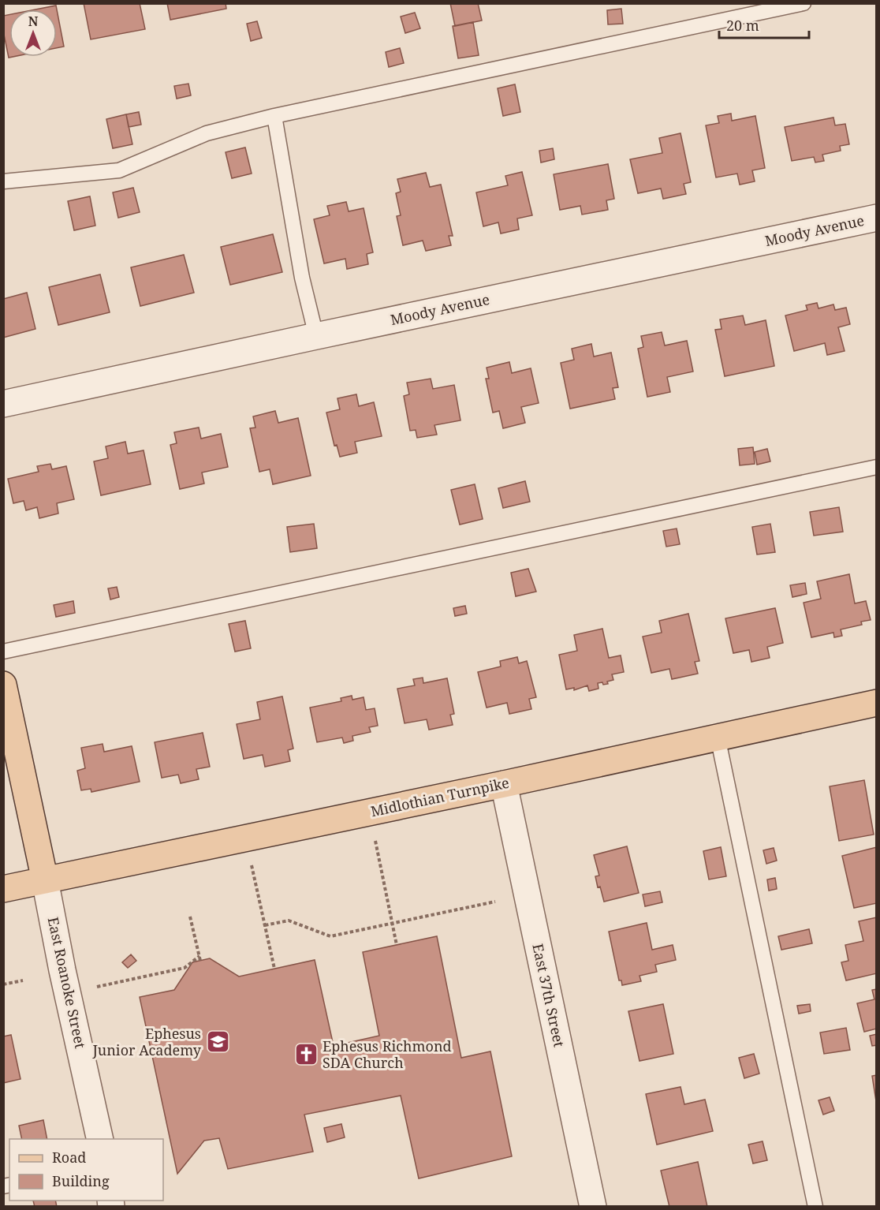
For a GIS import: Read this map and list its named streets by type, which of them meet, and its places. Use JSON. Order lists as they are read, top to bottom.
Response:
{
  "streets": {
    "main road": ["Midlothian Turnpike"],
    "street": ["Moody Avenue", "East Roanoke Street", "East 37th Street"]
  },
  "crossings": [
    ["Midlothian Turnpike", "East Roanoke Street"],
    ["Midlothian Turnpike", "East 37th Street"]
  ],
  "places": {
    "school or university": ["Ephesus Junior Academy"],
    "church": ["Ephesus Richmond SDA Church"]
  },
  "legend": ["Road", "Building"],
  "scale_bar": "20 m",
  "north": "top"
}
